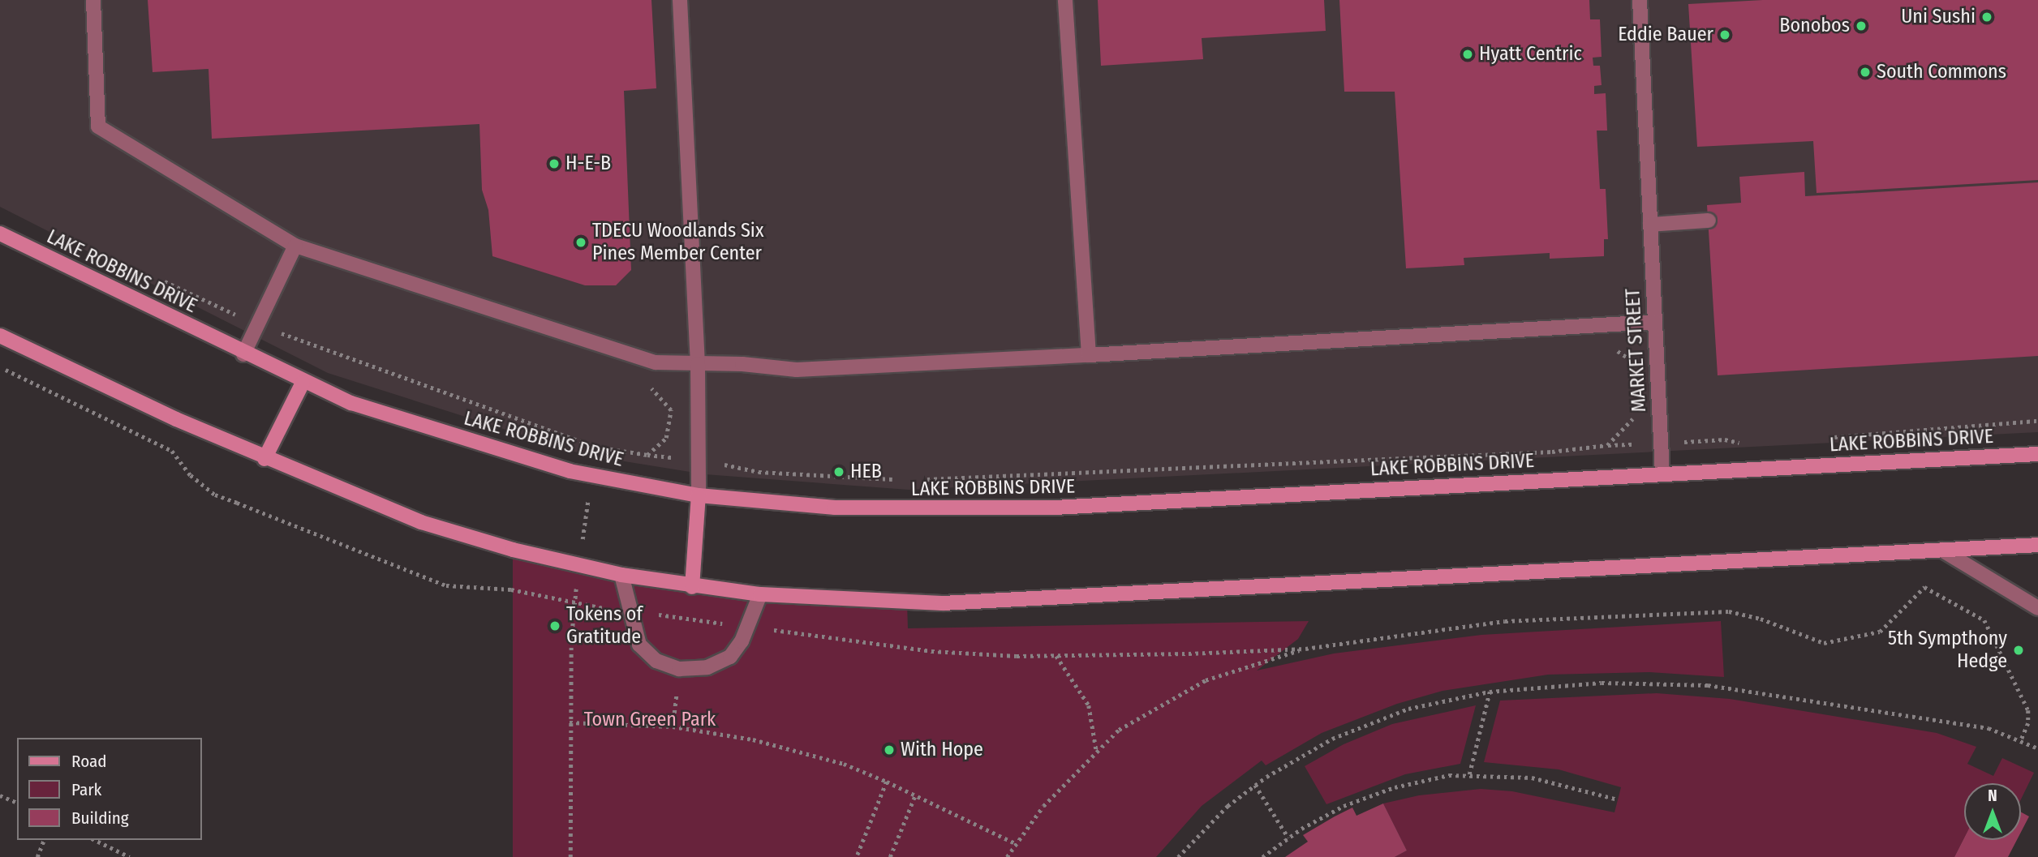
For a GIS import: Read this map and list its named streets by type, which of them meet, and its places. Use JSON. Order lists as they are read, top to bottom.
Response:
{
  "streets": {
    "street": ["LAKE ROBBINS DRIVE"],
    "lane": ["MARKET STREET"]
  },
  "crossings": [
    ["LAKE ROBBINS DRIVE", "MARKET STREET"]
  ],
  "parks": ["Town Green Park"],
  "places": [
    "Uni Sushi",
    "Bonobos",
    "Eddie Bauer",
    "Hyatt Centric",
    "South Commons",
    "H-E-B",
    "TDECU Woodlands Six Pines Member Center",
    "HEB",
    "Tokens of Gratitude",
    "5th Sympthony Hedge",
    "With Hope"
  ],
  "legend": ["Road", "Park", "Building"],
  "north": "top"
}
